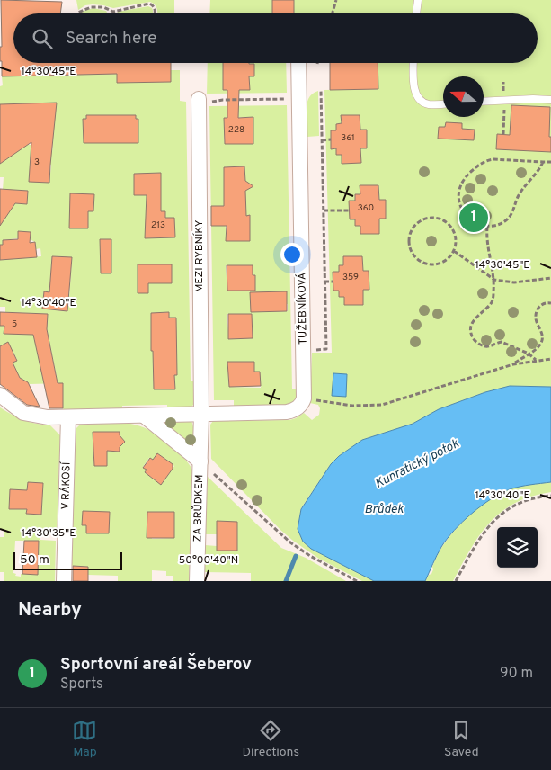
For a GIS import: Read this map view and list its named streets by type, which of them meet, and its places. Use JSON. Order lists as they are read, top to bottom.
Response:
{
  "streets": {
    "street": [
      "MEZI RYBNÍKY",
      "TUŽEBNÍKOVÁ",
      "V RÁKOSÍ",
      "ZA BRŮDKEM"
    ]
  },
  "crossings": [
    ["MEZI RYBNÍKY", "ZA BRŮDKEM"]
  ],
  "water": ["Kunratický potok", "Brůdek"],
  "house_numbers": [
    "228",
    "361",
    "3",
    "360",
    "213",
    "359",
    "5"
  ],
  "scale_bar": "50 m",
  "north": "left",
  "page": {
    "search": "Search here",
    "pins": "1",
    "scale": "50 m",
    "heading": "Nearby",
    "list": [
      {
        "mark": "1",
        "name": "Sportovní areál Šeberov",
        "note": "Sports",
        "value": "90 m"
      }
    ],
    "nav": ["Map", "Directions", "Saved"]
  },
  "coordinates": [
    "14°30'45\"E",
    "14°30'40\"E",
    "14°30'35\"E",
    "50°00'40\"N"
  ]
}
